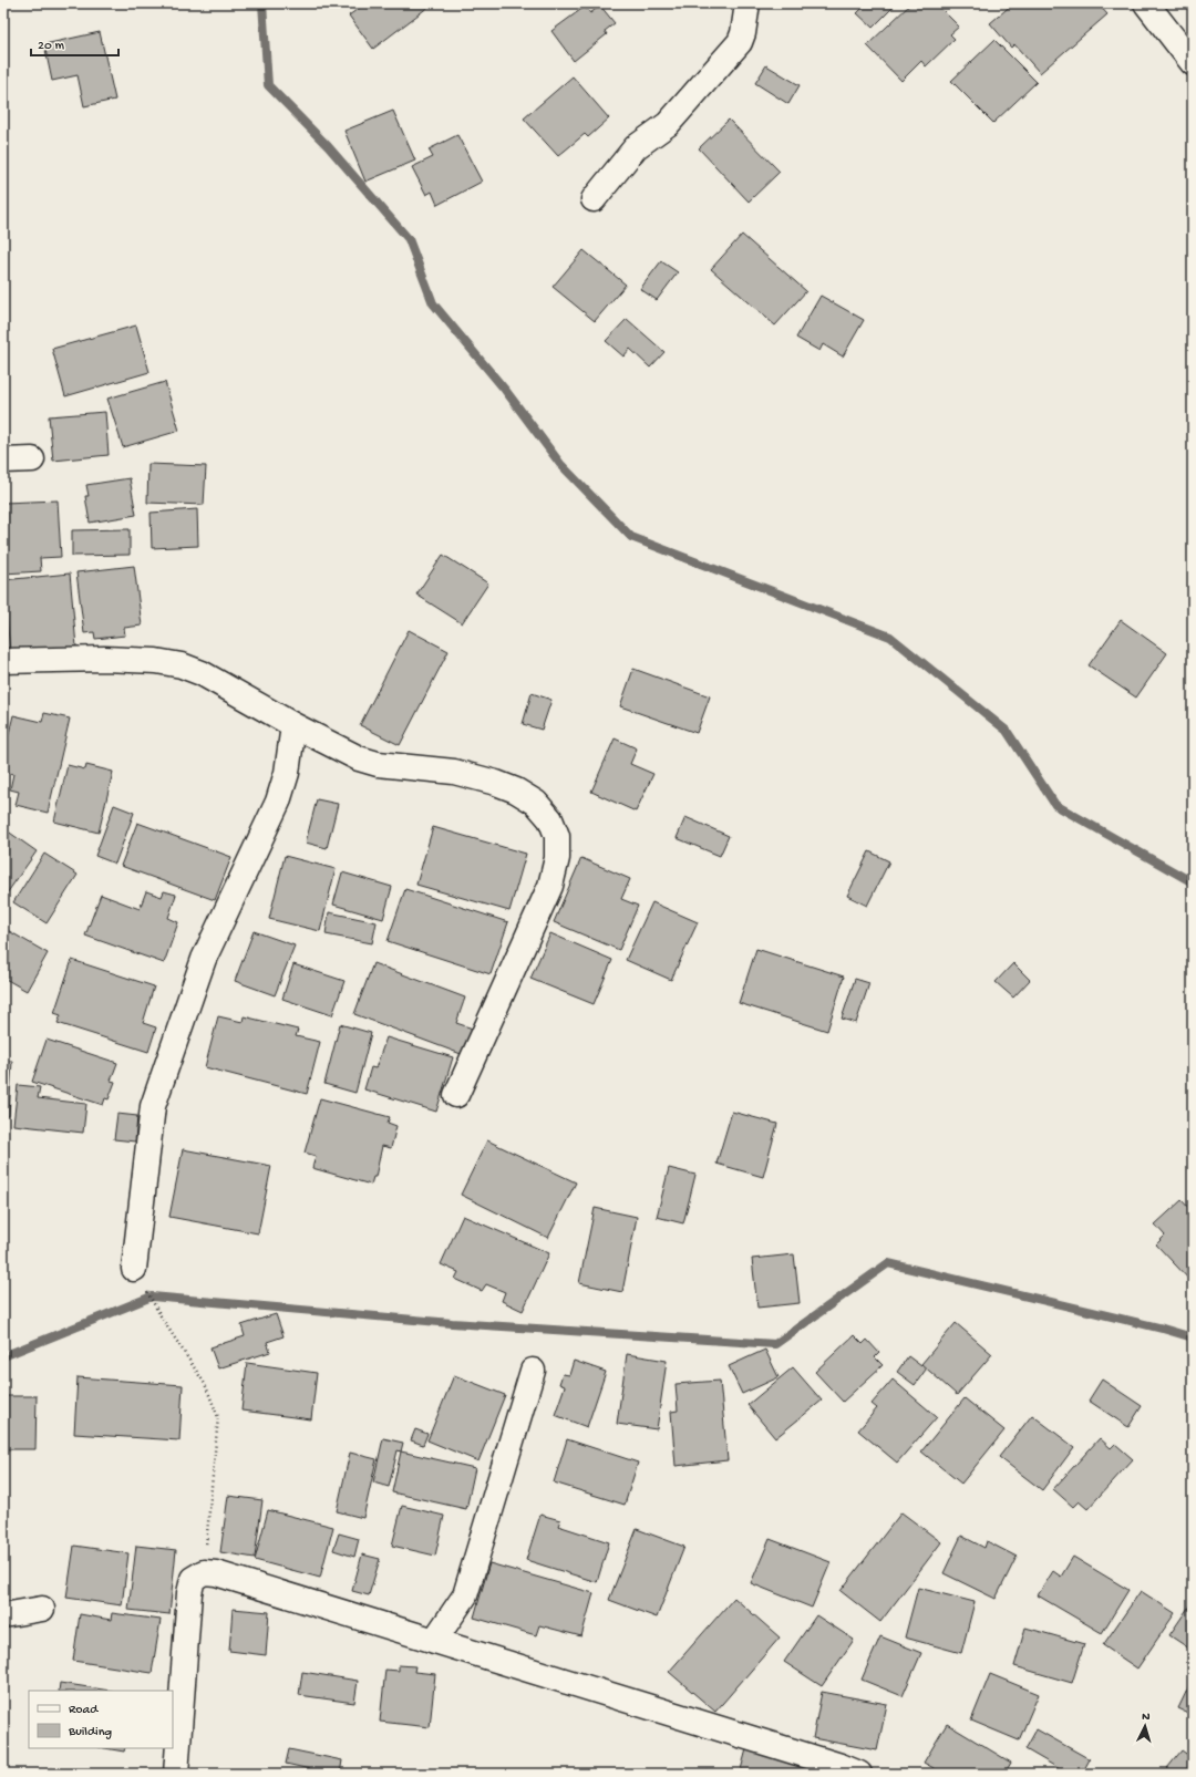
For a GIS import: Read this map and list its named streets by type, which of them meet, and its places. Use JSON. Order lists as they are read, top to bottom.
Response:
{
  "legend": ["Road", "Building"],
  "scale_bar": "20 m",
  "north": "top"
}
